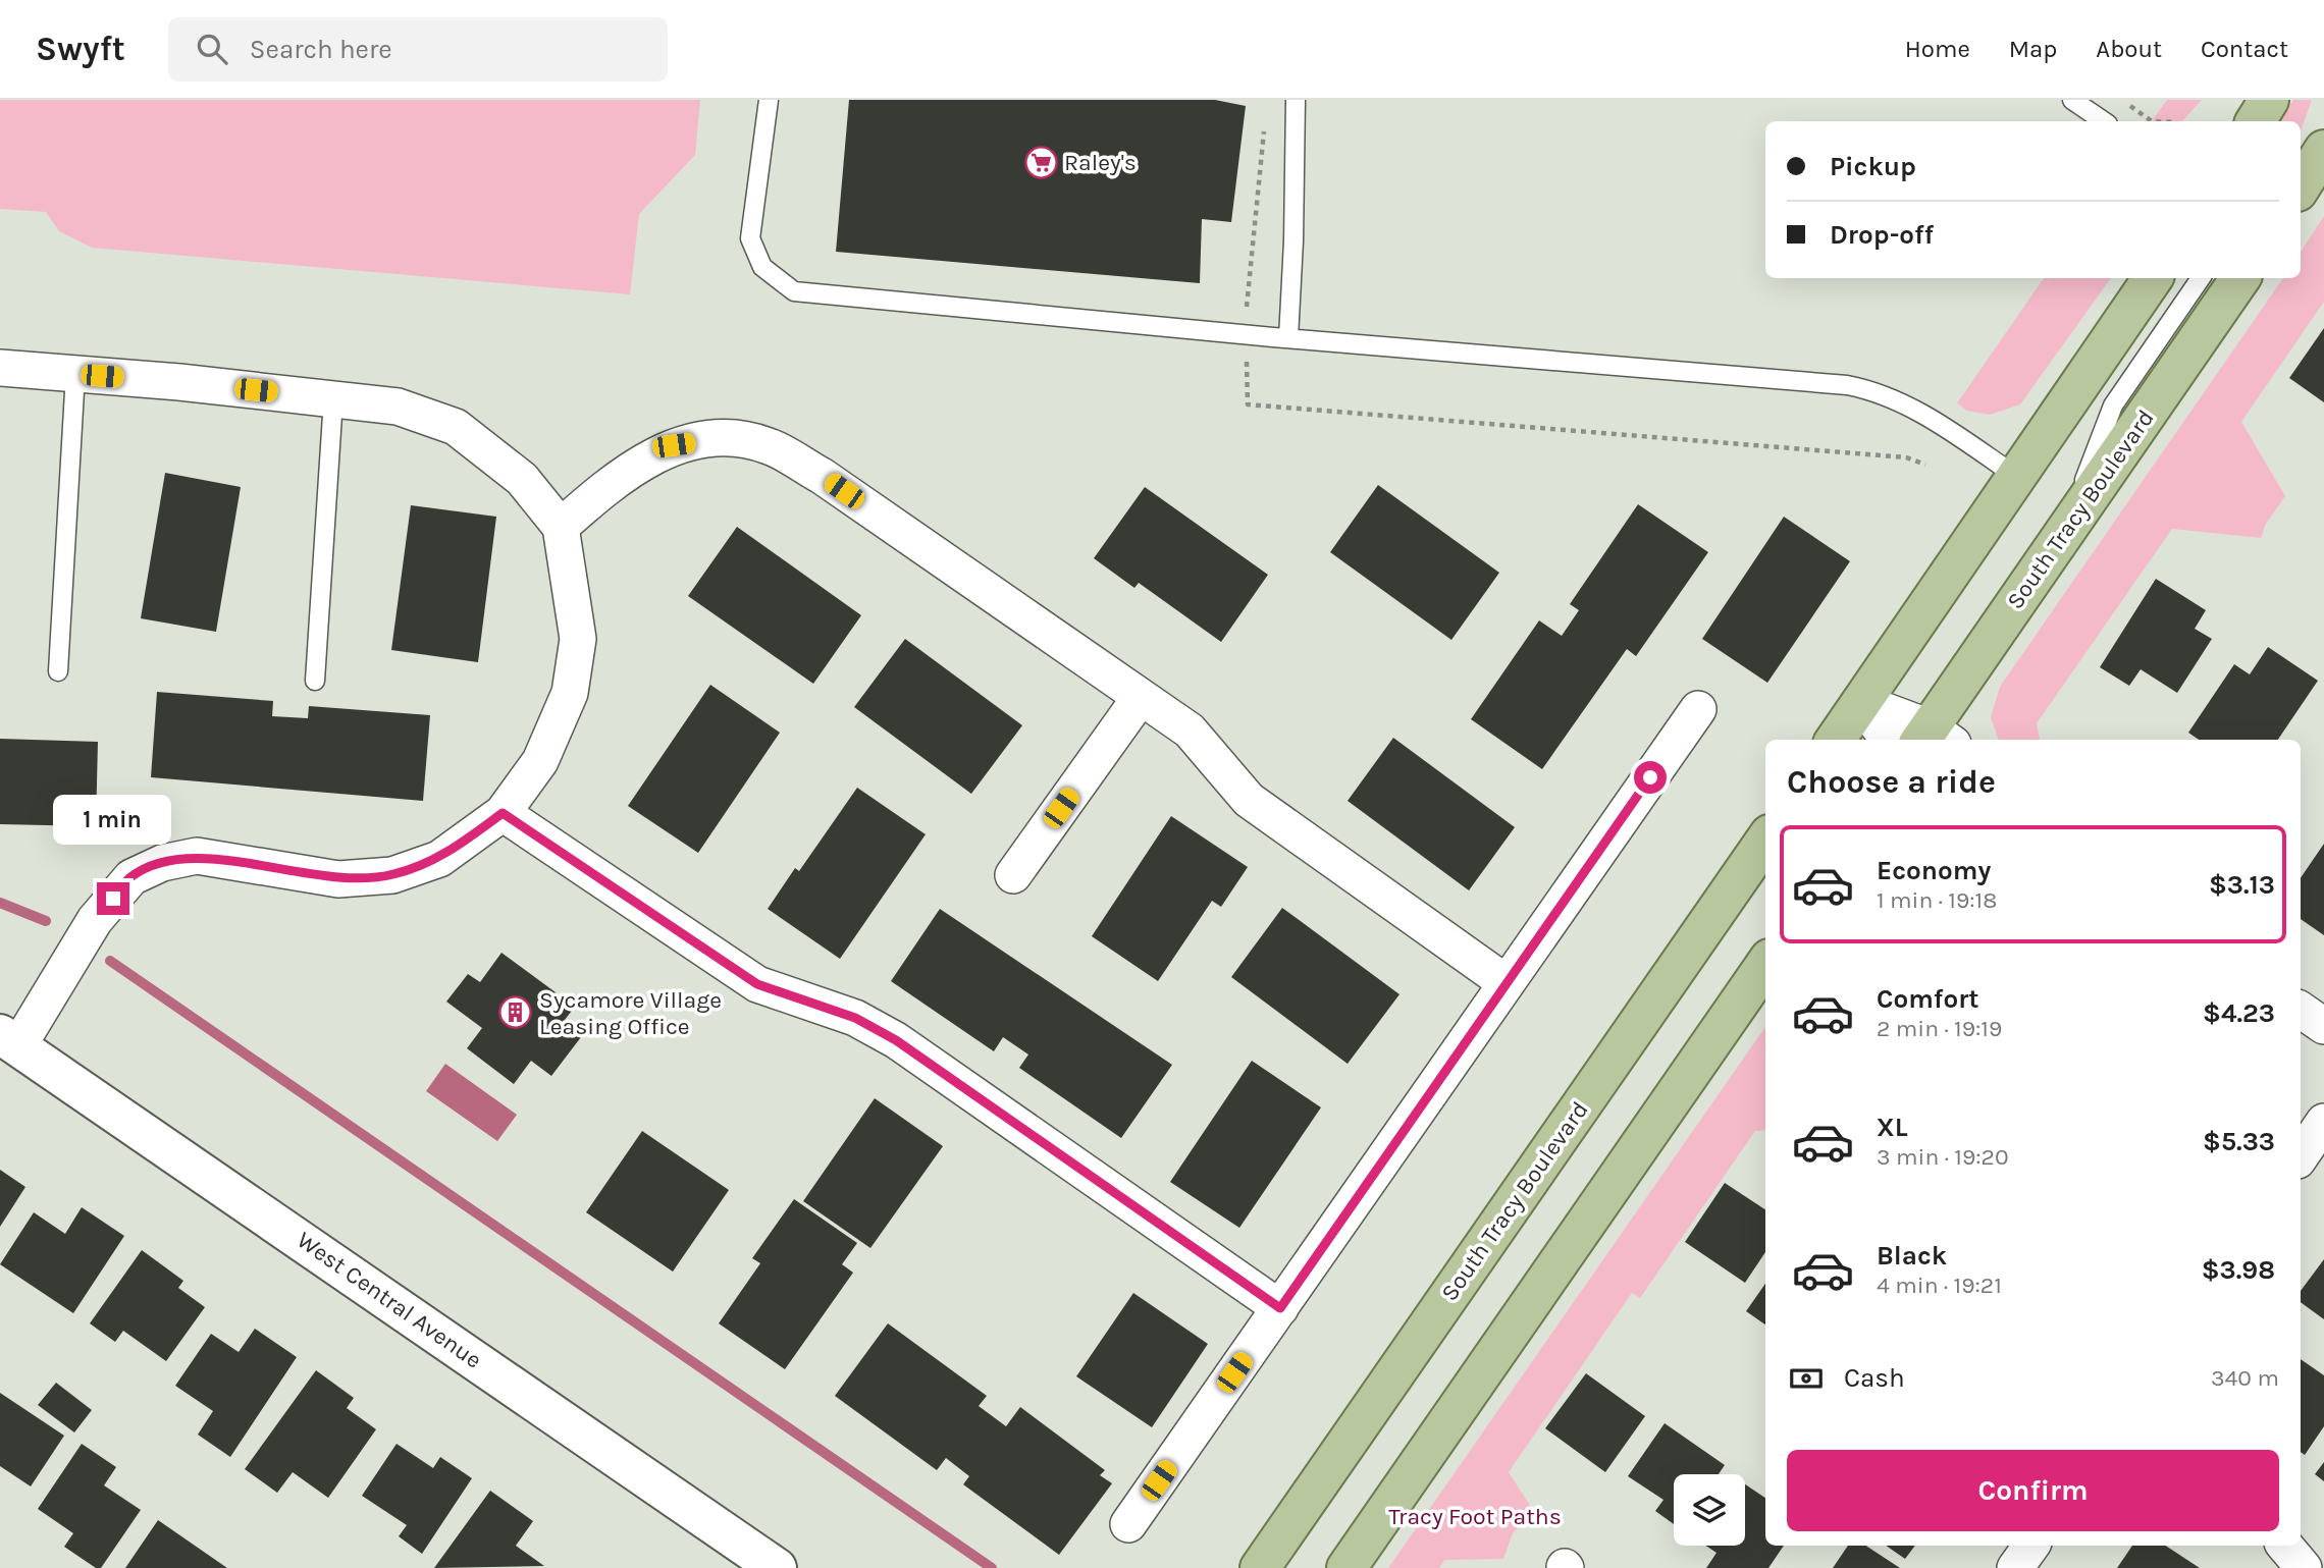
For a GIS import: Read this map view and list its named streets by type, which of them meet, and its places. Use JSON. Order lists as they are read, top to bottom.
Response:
{
  "streets": {
    "main road": ["South Tracy Boulevard"],
    "street": ["West Central Avenue"]
  },
  "parks": ["Tracy Foot Paths"],
  "places": {
    "supermarket": ["Raley's"],
    "building": ["Sycamore Village Leasing Office"]
  },
  "page": {
    "header": "Swyft",
    "search": "Search here",
    "nav": [
      "Home",
      "Map",
      "About",
      "Contact"
    ],
    "banner": ["Pickup", "Drop-off"],
    "heading": "Choose a ride",
    "bubble": "1 min",
    "list": [
      {
        "name": "Economy",
        "note": "1 min · 19:18",
        "value": "$3.13"
      },
      {
        "name": "Comfort",
        "note": "2 min · 19:19",
        "value": "$4.23"
      },
      {
        "name": "XL",
        "note": "3 min · 19:20",
        "value": "$5.33"
      },
      {
        "name": "Black",
        "note": "4 min · 19:21",
        "value": "$3.98"
      }
    ],
    "pay": ["Cash", "340 m"],
    "buttons": "Confirm"
  }
}
